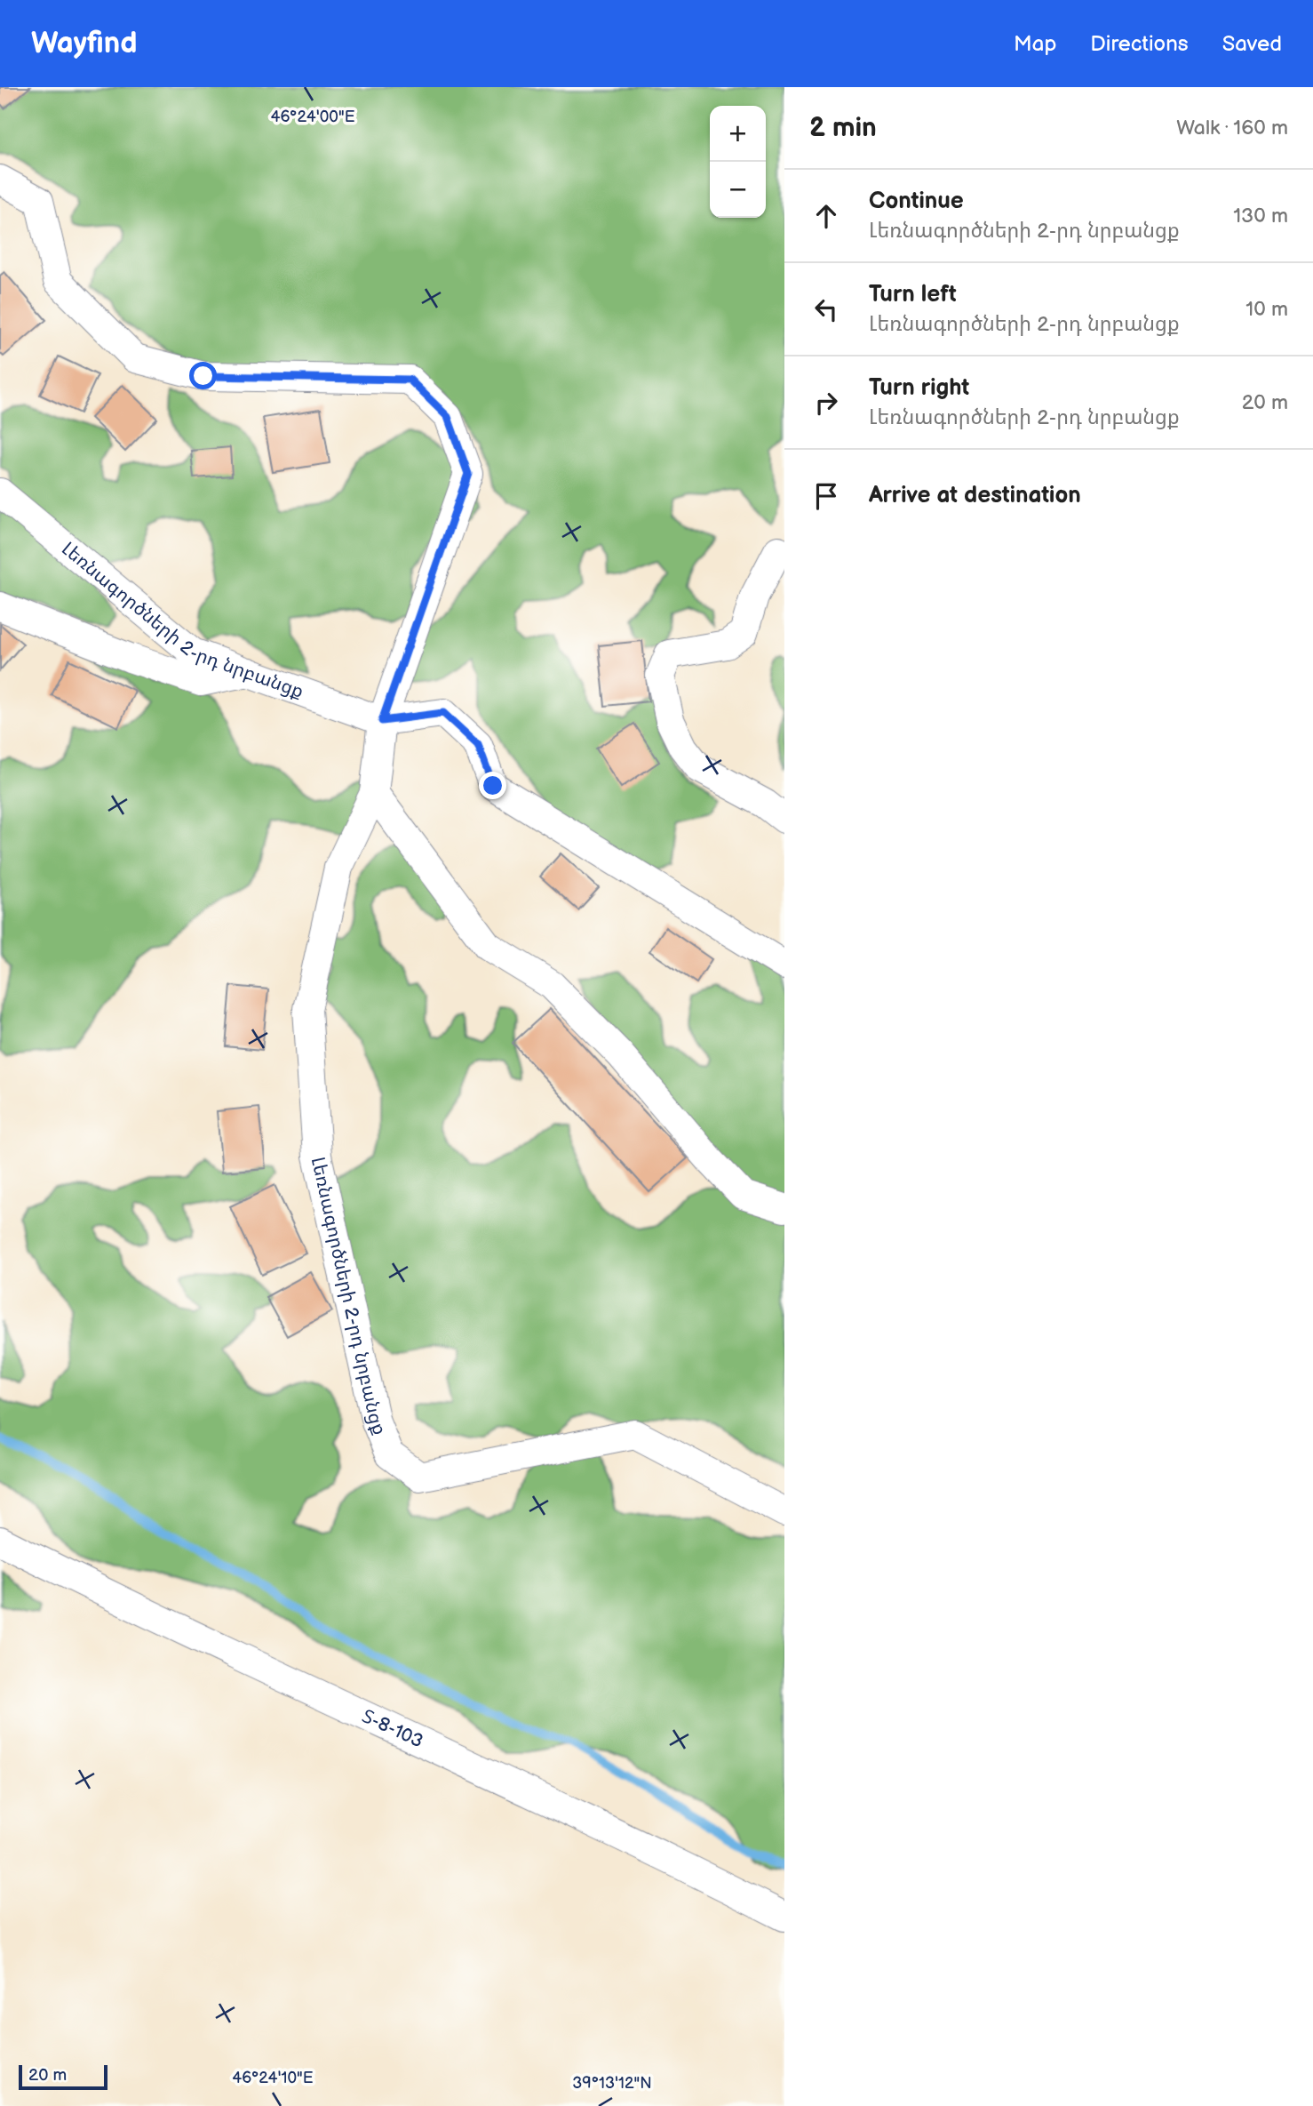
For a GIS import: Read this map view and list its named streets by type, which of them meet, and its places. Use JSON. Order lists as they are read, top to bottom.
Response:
{
  "streets": {
    "street": ["Լեռնագործների 2-րդ նրբանցք", "Տ-8-103"]
  },
  "scale_bar": "20 m",
  "page": {
    "header": "Wayfind",
    "nav": ["Map", "Directions", "Saved"],
    "heading": ["2 min", "Walk · 160 m"],
    "map_buttons": ["+", "−"],
    "list": [
      ["Continue", "Լեռնագործների 2-րդ նրբանցք", "130 m"],
      ["Turn left", "Լեռնագործների 2-րդ նրբանցք", "10 m"],
      ["Turn right", "Լեռնագործների 2-րդ նրբանցք", "20 m"],
      "Arrive at destination"
    ],
    "scale": "20 m"
  },
  "coordinates": ["46°24'00\"E", "46°24'10\"E", "39°13'12\"N"]
}
